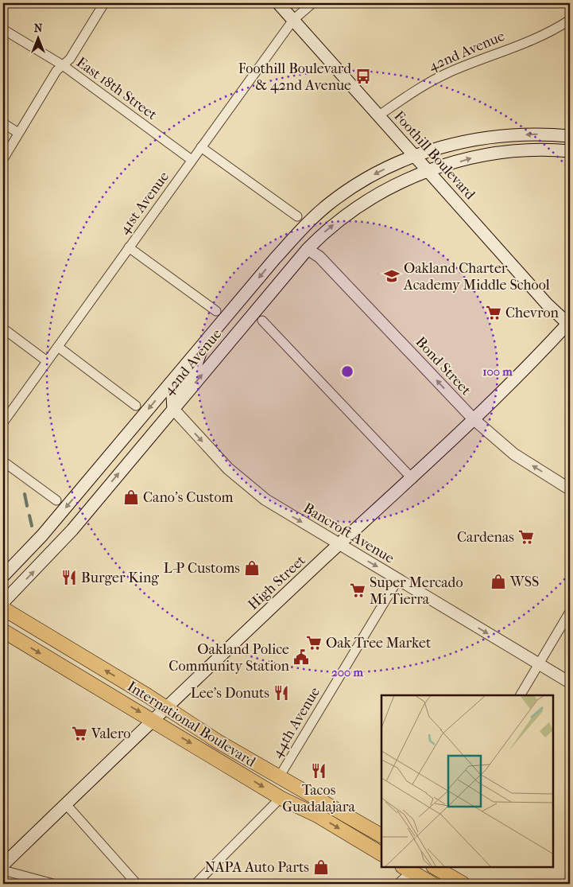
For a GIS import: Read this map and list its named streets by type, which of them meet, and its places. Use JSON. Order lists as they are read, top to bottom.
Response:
{
  "streets": {
    "main road": [
      "42nd Avenue",
      "Foothill Boulevard",
      "High Street",
      "International Boulevard"
    ],
    "street": [
      "East 18th Street",
      "41st Avenue",
      "Bond Street",
      "Bancroft Avenue",
      "44th Avenue"
    ]
  },
  "crossings": [
    ["42nd Avenue", "Foothill Boulevard"],
    ["42nd Avenue", "Bond Street"],
    ["42nd Avenue", "Bancroft Avenue"],
    ["East 18th Street", "41st Avenue"],
    ["Foothill Boulevard", "41st Avenue"],
    ["Foothill Boulevard", "High Street"],
    ["Bond Street", "High Street"],
    ["Bancroft Avenue", "High Street"],
    ["Bancroft Avenue", "44th Avenue"],
    ["High Street", "International Boulevard"],
    ["44th Avenue", "International Boulevard"]
  ],
  "one_way": ["Bancroft Avenue"],
  "places": {
    "bus stop": ["Foothill Boulevard & 42nd Avenue"],
    "school or university": ["Oakland Charter Academy Middle School"],
    "supermarket": [
      "Chevron",
      "Cardenas",
      "Super Mercado Mi Tierra",
      "Oak Tree Market",
      "Valero"
    ],
    "shop": [
      "Cano's Custom",
      "L-P Customs",
      "WSS",
      "NAPA Auto Parts"
    ],
    "restaurant": ["Burger King", "Lee's Donuts", "Tacos Guadalajara"],
    "public building": ["Oakland Police Community Station"]
  },
  "north": "top",
  "rings": ["100 m", "200 m"]
}
